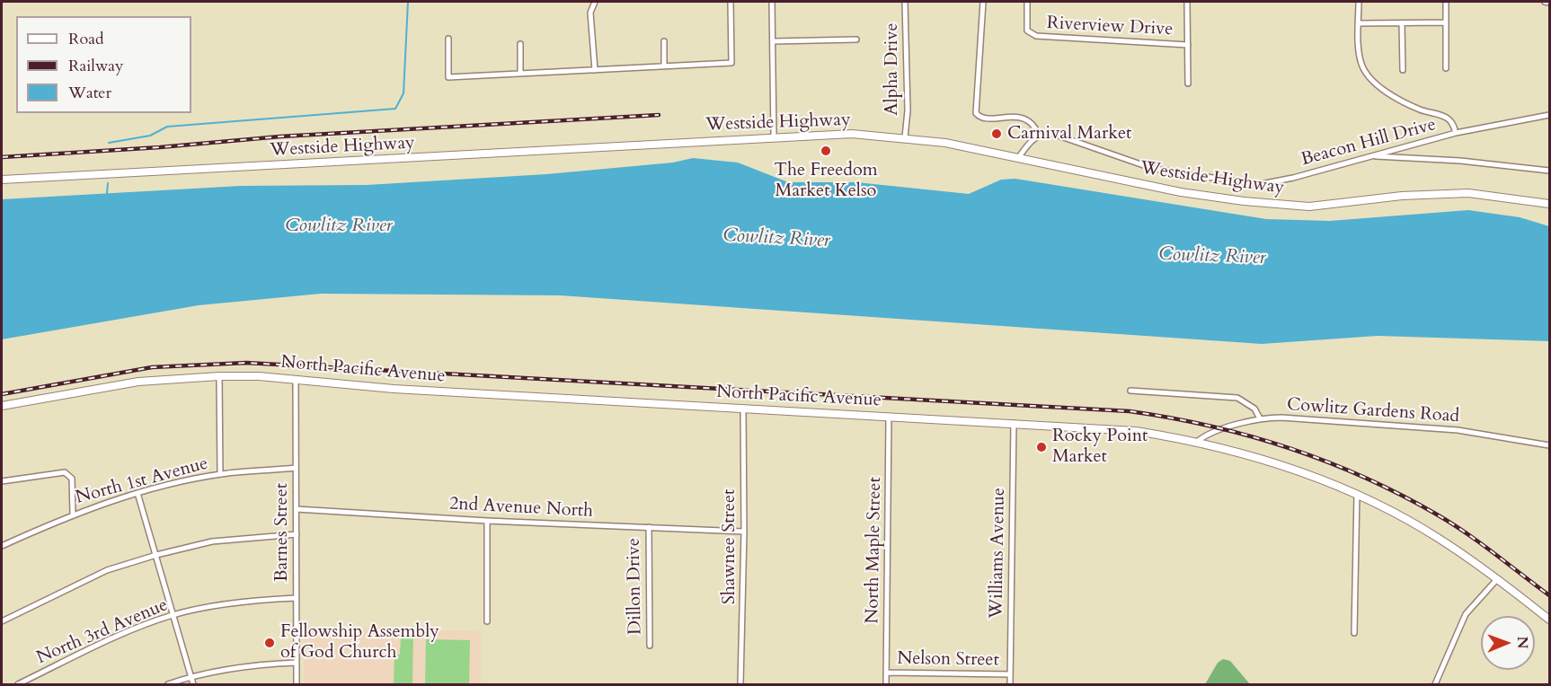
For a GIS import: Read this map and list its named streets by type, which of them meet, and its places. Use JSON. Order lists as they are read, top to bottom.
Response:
{
  "streets": {
    "street": [
      "Riverview Drive",
      "Alpha Drive",
      "Westside Highway",
      "Beacon Hill Drive",
      "North Pacific Avenue",
      "Cowlitz Gardens Road",
      "North 1st Avenue",
      "2nd Avenue North",
      "Barnes Street",
      "Shawnee Street",
      "North Maple Street",
      "Williams Avenue",
      "Dillon Drive",
      "North 3rd Avenue",
      "Nelson Street"
    ]
  },
  "crossings": [
    ["Alpha Drive", "Westside Highway"],
    ["North Pacific Avenue", "Cowlitz Gardens Road"],
    ["North Pacific Avenue", "Barnes Street"],
    ["North Pacific Avenue", "Shawnee Street"],
    ["North Pacific Avenue", "North Maple Street"],
    ["North Pacific Avenue", "Williams Avenue"],
    ["North 1st Avenue", "Barnes Street"],
    ["2nd Avenue North", "Barnes Street"],
    ["2nd Avenue North", "Shawnee Street"],
    ["2nd Avenue North", "Dillon Drive"],
    ["Barnes Street", "North 3rd Avenue"],
    ["North Maple Street", "Nelson Street"],
    ["Williams Avenue", "Nelson Street"]
  ],
  "water": ["Cowlitz River"],
  "places": [
    "Carnival Market",
    "The Freedom Market Kelso",
    "Rocky Point Market",
    "Fellowship Assembly of God Church"
  ],
  "legend": ["Road", "Railway", "Water"],
  "north": "right"
}
